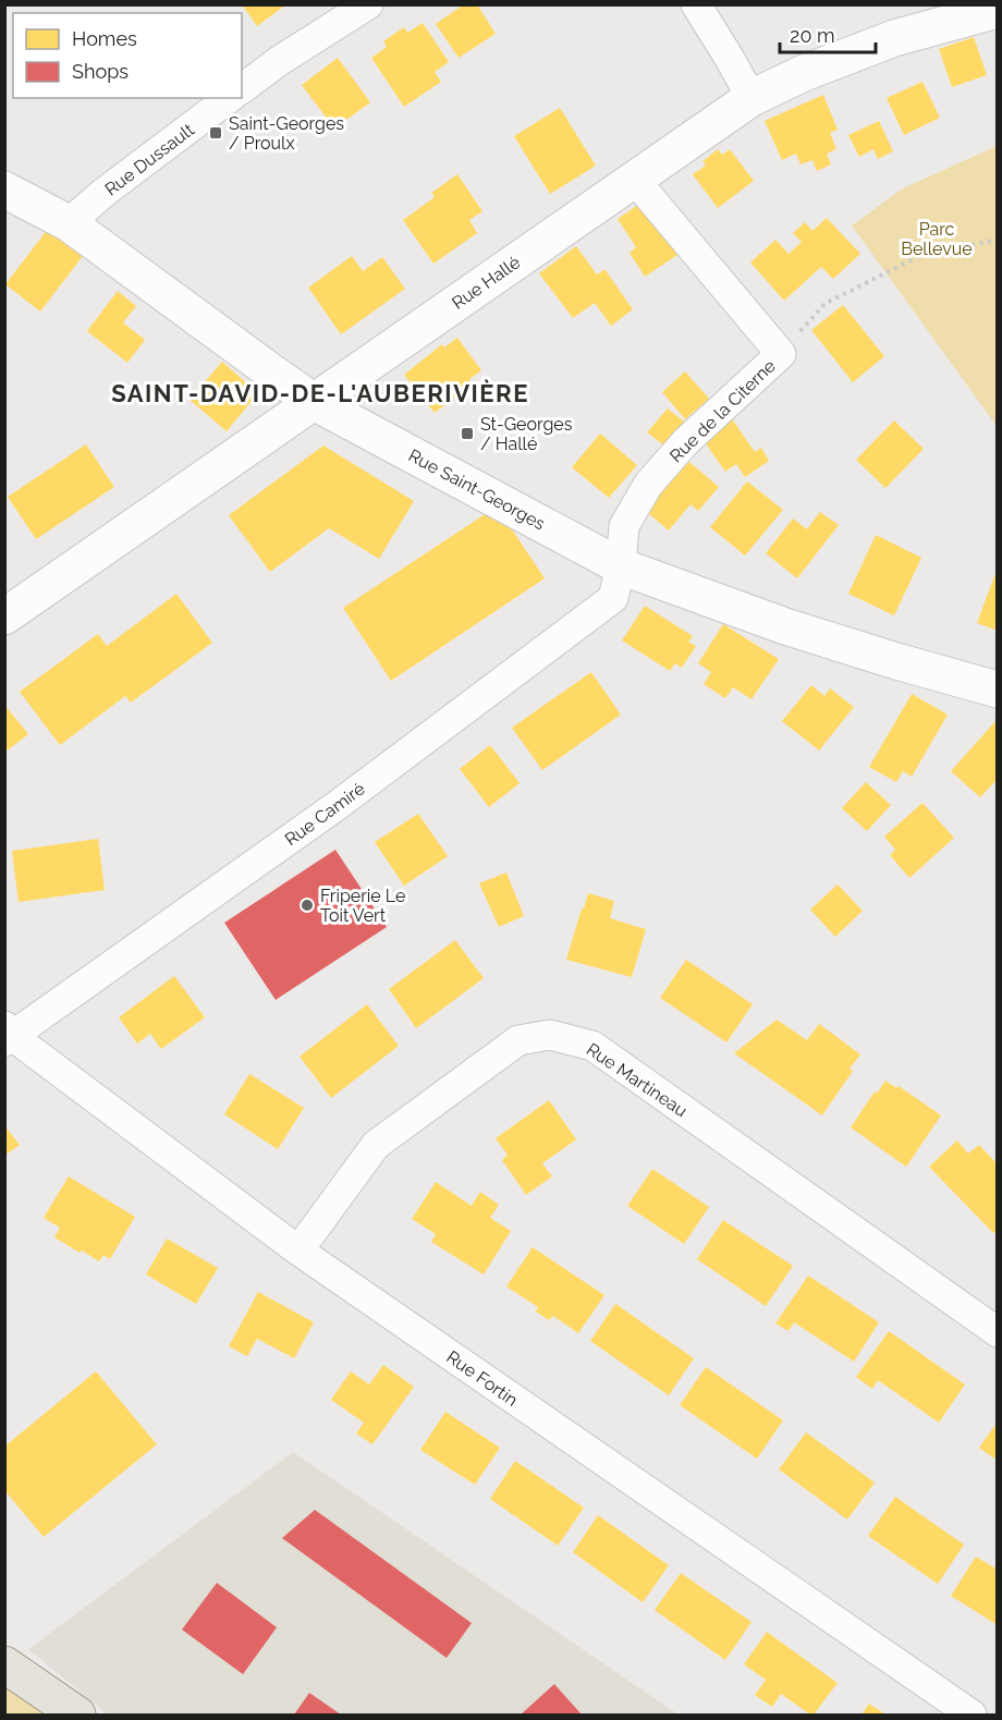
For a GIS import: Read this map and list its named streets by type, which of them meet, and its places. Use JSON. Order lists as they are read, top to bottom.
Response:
{
  "streets": {
    "street": [
      "Rue Dussault",
      "Rue Hallé",
      "Rue de la Citerne",
      "Rue Saint-Georges",
      "Rue Camiré",
      "Rue Martineau",
      "Rue Fortin"
    ]
  },
  "crossings": [
    ["Rue Dussault", "Rue Saint-Georges"],
    ["Rue Hallé", "Rue de la Citerne"],
    ["Rue Hallé", "Rue Saint-Georges"],
    ["Rue de la Citerne", "Rue Saint-Georges"],
    ["Rue de la Citerne", "Rue Camiré"],
    ["Rue Saint-Georges", "Rue Camiré"],
    ["Rue Camiré", "Rue Fortin"],
    ["Rue Martineau", "Rue Fortin"]
  ],
  "districts": ["SAINT-DAVID-DE-L'AUBERIVIÈRE"],
  "parks": ["Parc Bellevue"],
  "places": {
    "transit": ["Saint-Georges / Proulx", "St-Georges / Hallé"],
    "other": ["Friperie Le Toit Vert"]
  },
  "legend": ["Homes", "Shops"],
  "scale_bar": "20 m"
}
